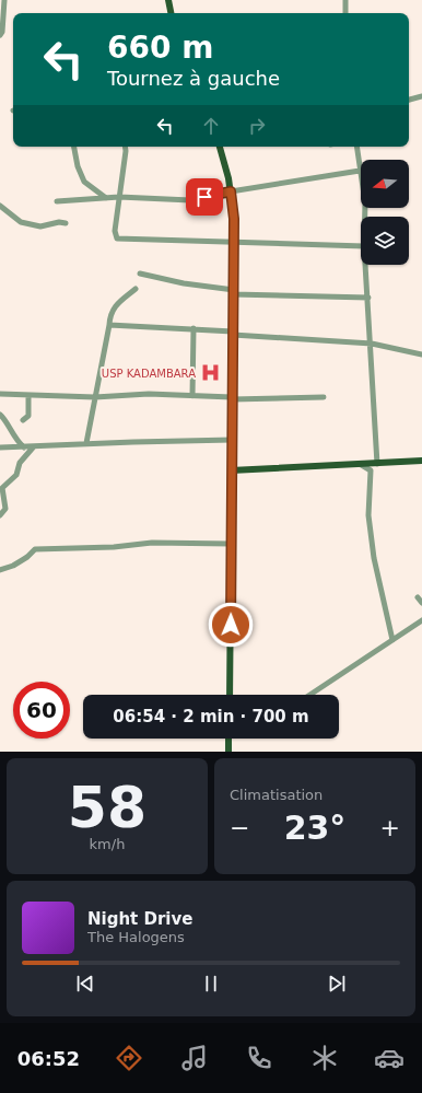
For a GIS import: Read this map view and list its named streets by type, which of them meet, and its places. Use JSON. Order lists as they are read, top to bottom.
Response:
{
  "places": {
    "hospital": ["USP KADAMBARA"]
  },
  "north": "left",
  "page": {
    "turn": ["660 m", "Tournez à gauche"],
    "limit": "60",
    "trip": "06:54 · 2 min · 700 m",
    "tile": [
      ["58", "km/h"],
      "Climatisation"
    ],
    "heat": ["−", "23°", "+"],
    "song": ["Night Drive", "The Halogens"],
    "tabs": "06:52"
  }
}
